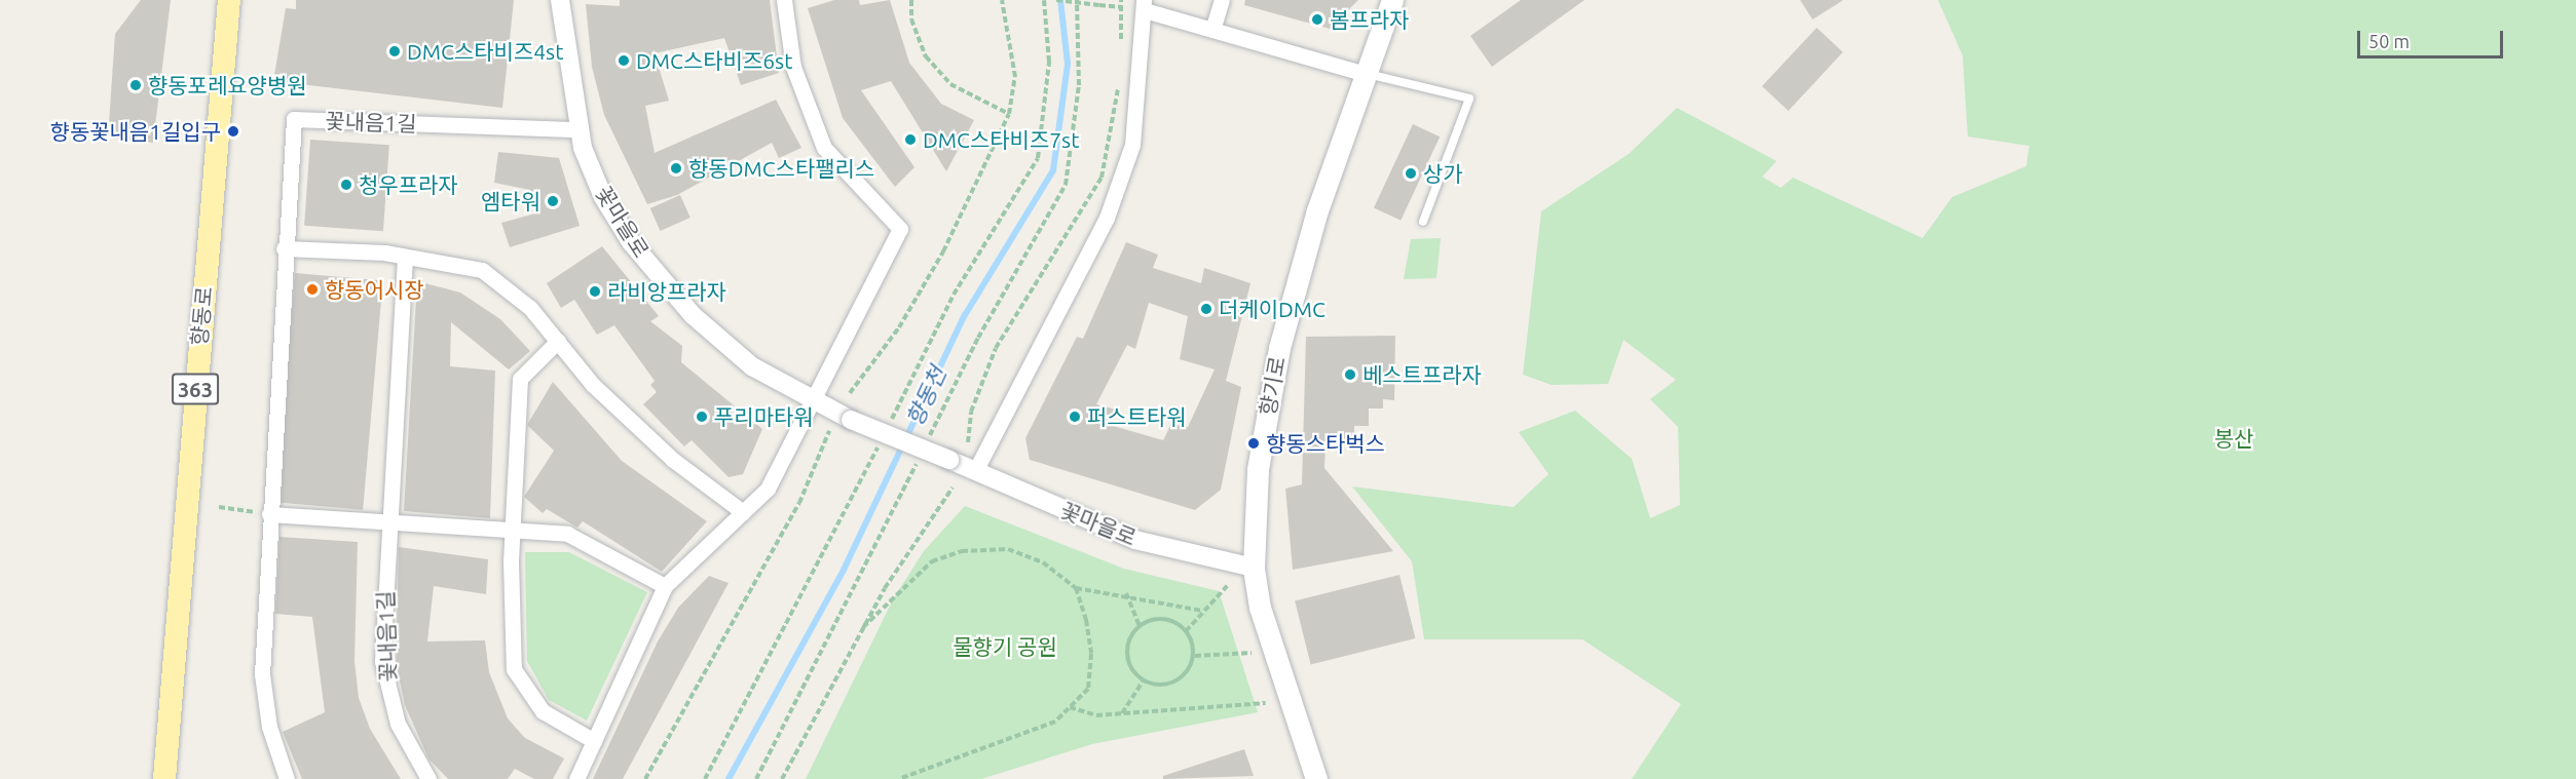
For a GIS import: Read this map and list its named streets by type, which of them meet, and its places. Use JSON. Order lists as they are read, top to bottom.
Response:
{
  "streets": {
    "main road": ["향동로", "향기로", "363"],
    "street": ["꽃내음1길", "꽃마을로"]
  },
  "crossings": [
    ["꽃내음1길", "꽃마을로"],
    ["꽃마을로", "향기로"]
  ],
  "water": ["향동천"],
  "parks": ["봉산", "물향기 공원"],
  "places": [
    "봄프라자",
    "DMC스타비즈4st",
    "DMC스타비즈6st",
    "향동포레요양병원",
    "향동꽃내음1길입구",
    "DMC스타비즈7st",
    "향동DMC스타팰리스",
    "상가",
    "청우프라자",
    "엠타워",
    "향동어시장",
    "라비앙프라자",
    "더케이DMC",
    "베스트프라자",
    "푸리마타워",
    "퍼스트타워",
    "향동스타벅스"
  ],
  "scale_bar": "50 m"
}
